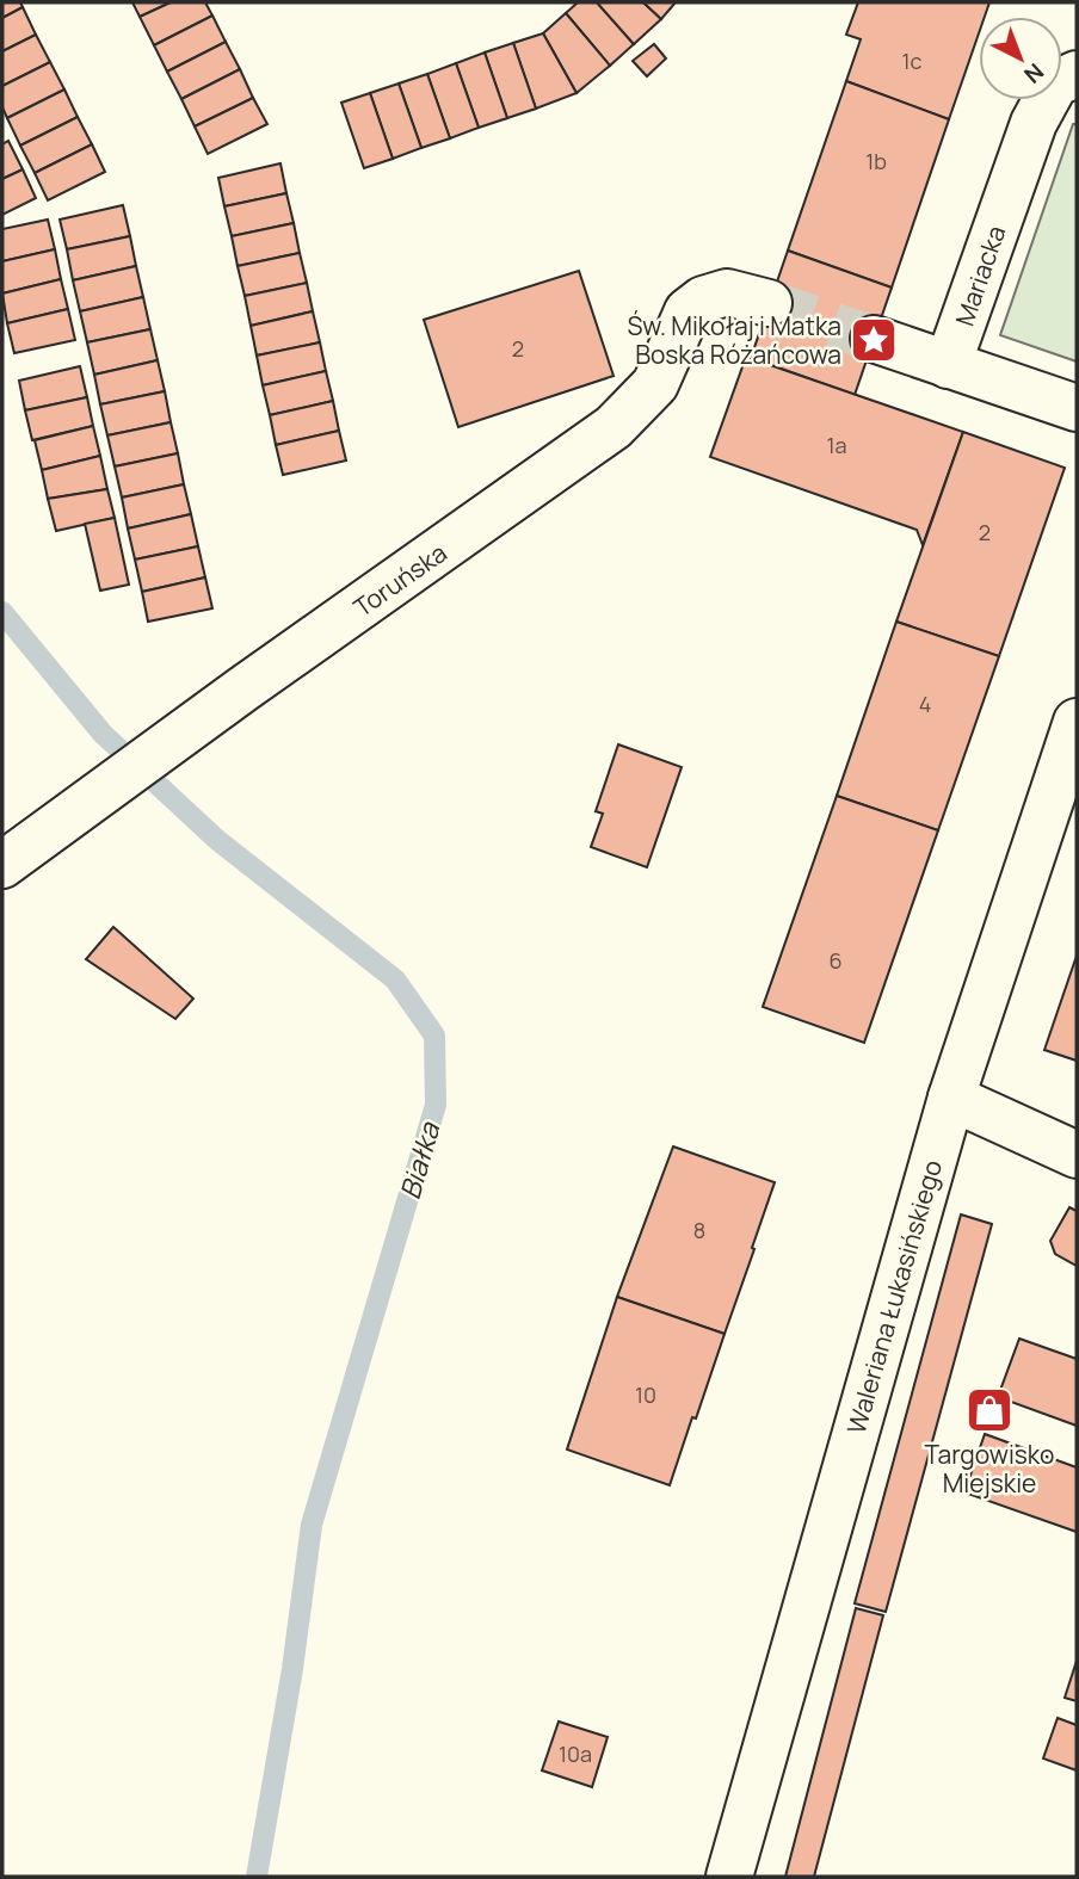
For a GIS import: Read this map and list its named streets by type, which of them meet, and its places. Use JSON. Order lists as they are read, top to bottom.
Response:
{
  "streets": {
    "street": ["Mariacka", "Toruńska", "Waleriana Łukasińskiego"]
  },
  "water": ["Białka"],
  "places": {
    "place": ["Św. Mikołaj i Matka Boska Różańcowa"],
    "shop": ["Targowisko Miejskie"]
  },
  "house_numbers": [
    "1c",
    "1b",
    "2",
    "1a",
    "2",
    "4",
    "6",
    "8",
    "10",
    "10a"
  ],
  "north": "bottom right"
}
